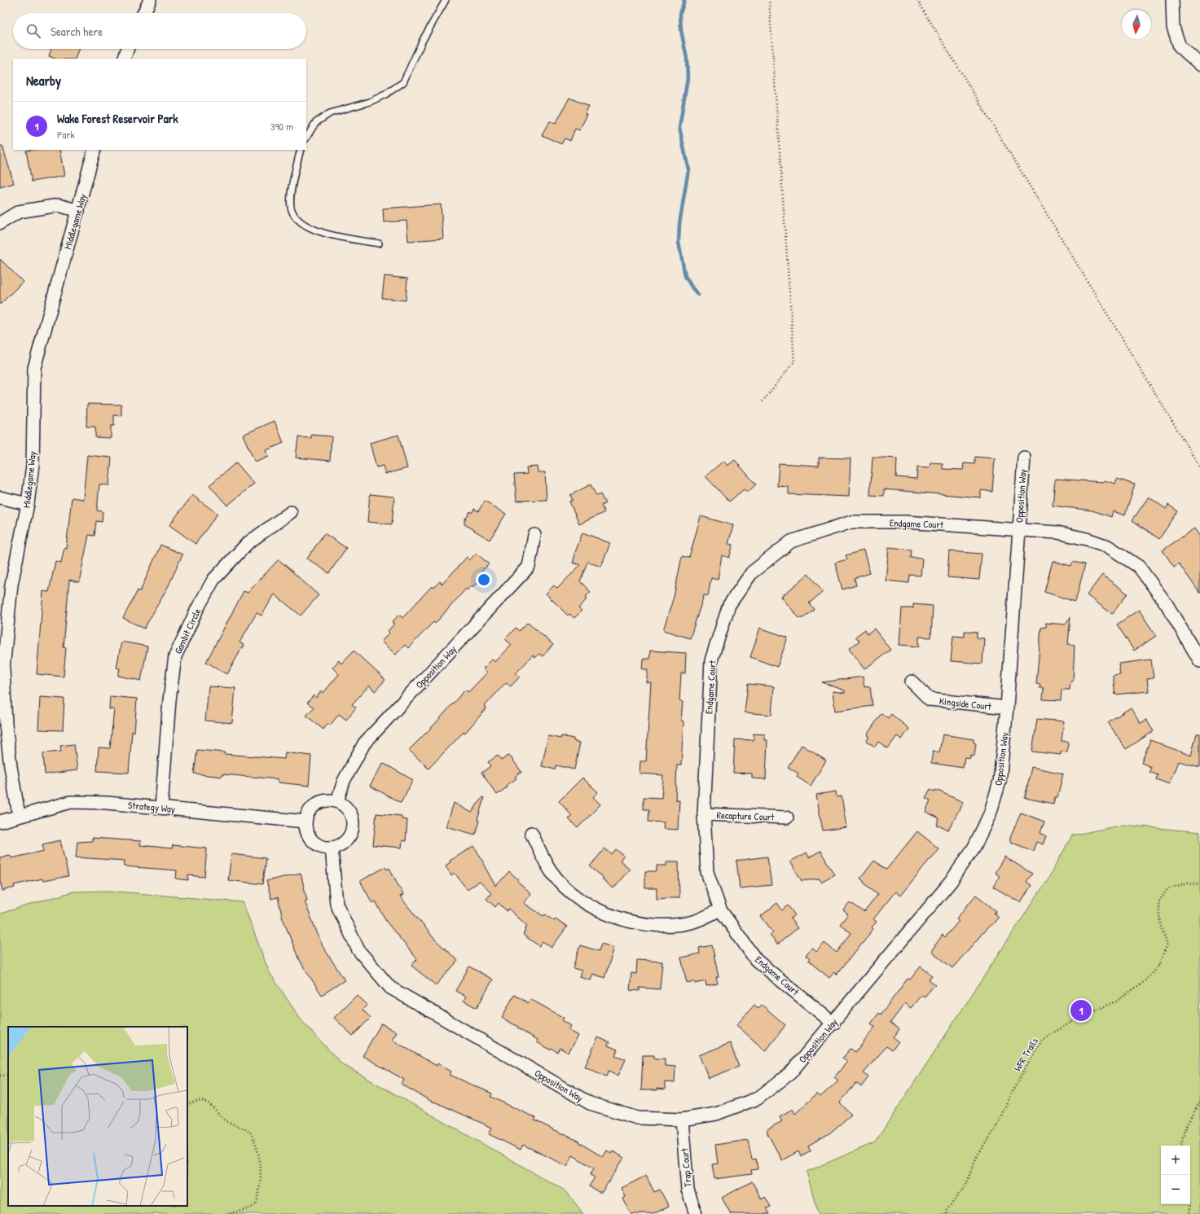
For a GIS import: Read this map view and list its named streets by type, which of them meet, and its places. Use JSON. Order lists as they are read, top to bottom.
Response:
{
  "streets": {
    "street": [
      "Middlegame Way",
      "Opposition Way",
      "Endgame Court",
      "Gambit Circle",
      "Kingside Court",
      "Strategy Way",
      "Recapture Court",
      "Trap Court"
    ],
    "path": ["WFR Trails"]
  },
  "crossings": [
    ["Middlegame Way", "Strategy Way"],
    ["Opposition Way", "Endgame Court"],
    ["Opposition Way", "Kingside Court"],
    ["Opposition Way", "Strategy Way"],
    ["Opposition Way", "Trap Court"],
    ["Endgame Court", "Recapture Court"],
    ["Gambit Circle", "Strategy Way"]
  ],
  "north": "bottom",
  "page": {
    "search": "Search here",
    "heading": "Nearby",
    "list": [
      {
        "mark": "1",
        "name": "Wake Forest Reservoir Park",
        "note": "Park",
        "value": "390 m"
      }
    ],
    "pins": "1",
    "map_buttons": ["+", "−"]
  }
}
